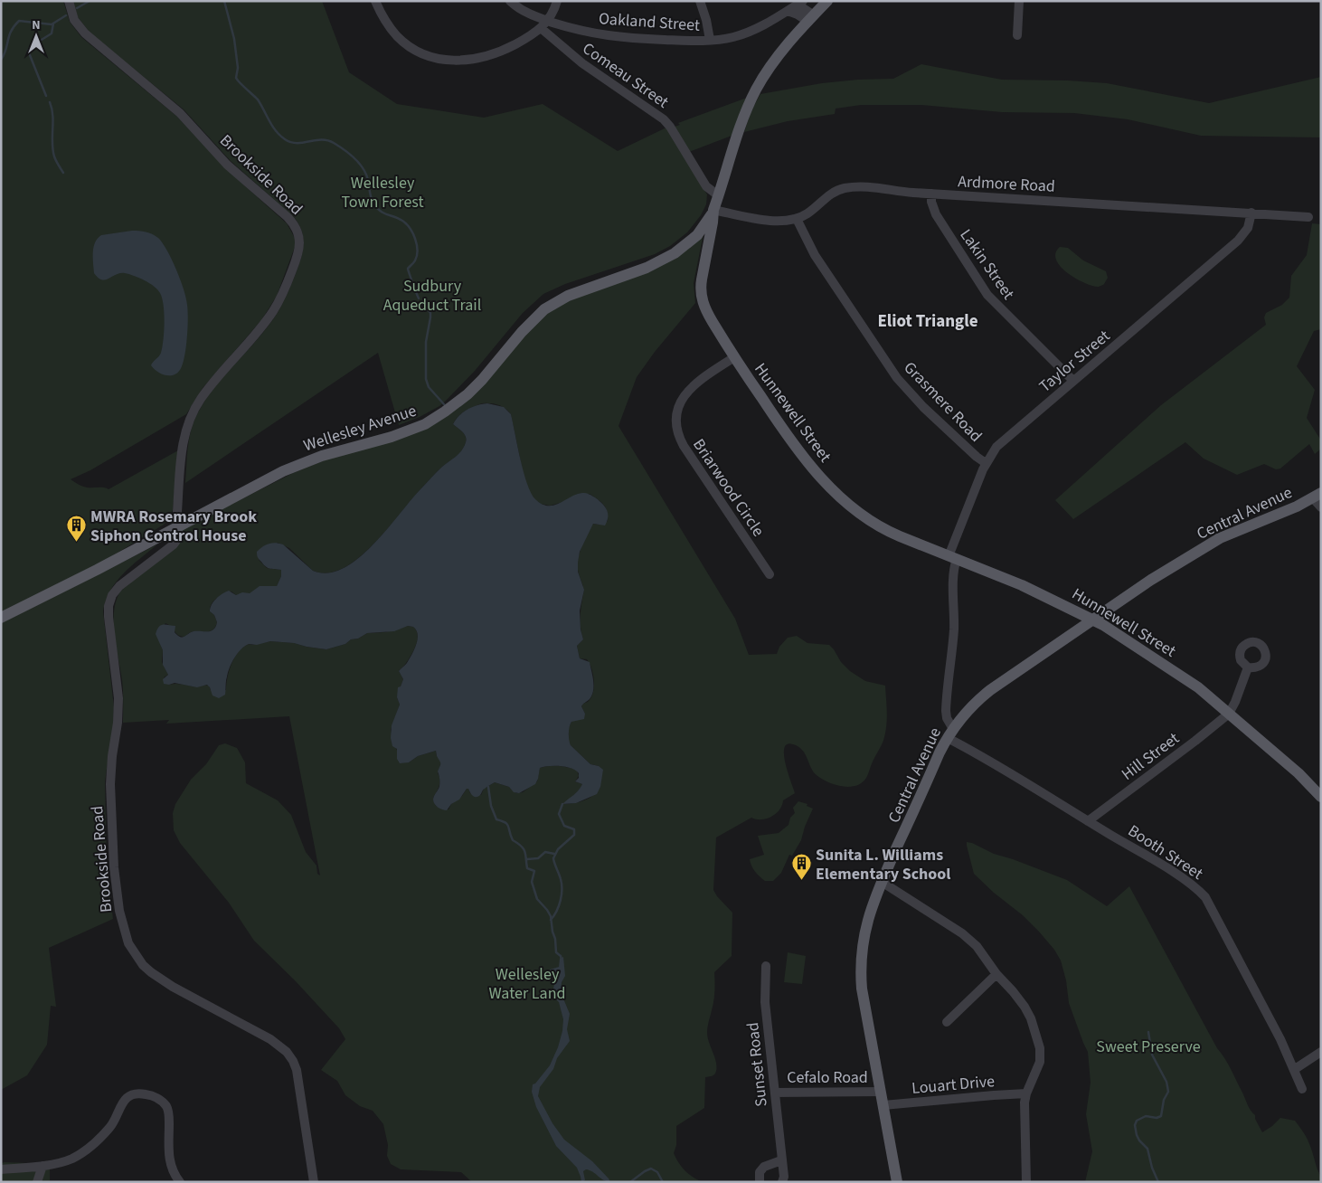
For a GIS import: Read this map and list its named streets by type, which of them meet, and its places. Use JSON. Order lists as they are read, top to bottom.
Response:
{
  "streets": {
    "main road": ["Hunnewell Street", "Wellesley Avenue", "Central Avenue"],
    "street": [
      "Oakland Street",
      "Comeau Street",
      "Brookside Road",
      "Ardmore Road",
      "Lakin Street",
      "Taylor Street",
      "Grasmere Road",
      "Briarwood Circle",
      "Hill Street",
      "Booth Street",
      "Sunset Road",
      "Cefalo Road",
      "Louart Drive"
    ]
  },
  "crossings": [
    ["Oakland Street", "Hunnewell Street"],
    ["Comeau Street", "Hunnewell Street"],
    ["Brookside Road", "Wellesley Avenue"],
    ["Ardmore Road", "Lakin Street"],
    ["Ardmore Road", "Taylor Street"],
    ["Ardmore Road", "Grasmere Road"],
    ["Ardmore Road", "Hunnewell Street"],
    ["Ardmore Road", "Wellesley Avenue"],
    ["Lakin Street", "Taylor Street"],
    ["Taylor Street", "Grasmere Road"],
    ["Taylor Street", "Hunnewell Street"],
    ["Taylor Street", "Central Avenue"],
    ["Taylor Street", "Booth Street"],
    ["Hunnewell Street", "Wellesley Avenue"],
    ["Hunnewell Street", "Briarwood Circle"],
    ["Hunnewell Street", "Central Avenue"],
    ["Hunnewell Street", "Hill Street"],
    ["Central Avenue", "Booth Street"],
    ["Central Avenue", "Cefalo Road"],
    ["Central Avenue", "Louart Drive"],
    ["Hill Street", "Booth Street"],
    ["Sunset Road", "Cefalo Road"]
  ],
  "districts": ["Eliot Triangle"],
  "parks": [
    "Wellesley Town Forest",
    "Sudbury Aqueduct Trail",
    "Wellesley Water Land",
    "Sweet Preserve"
  ],
  "places": {
    "building": ["MWRA Rosemary Brook Siphon Control House", "Sunita L. Williams Elementary School"]
  },
  "north": "top"
}
